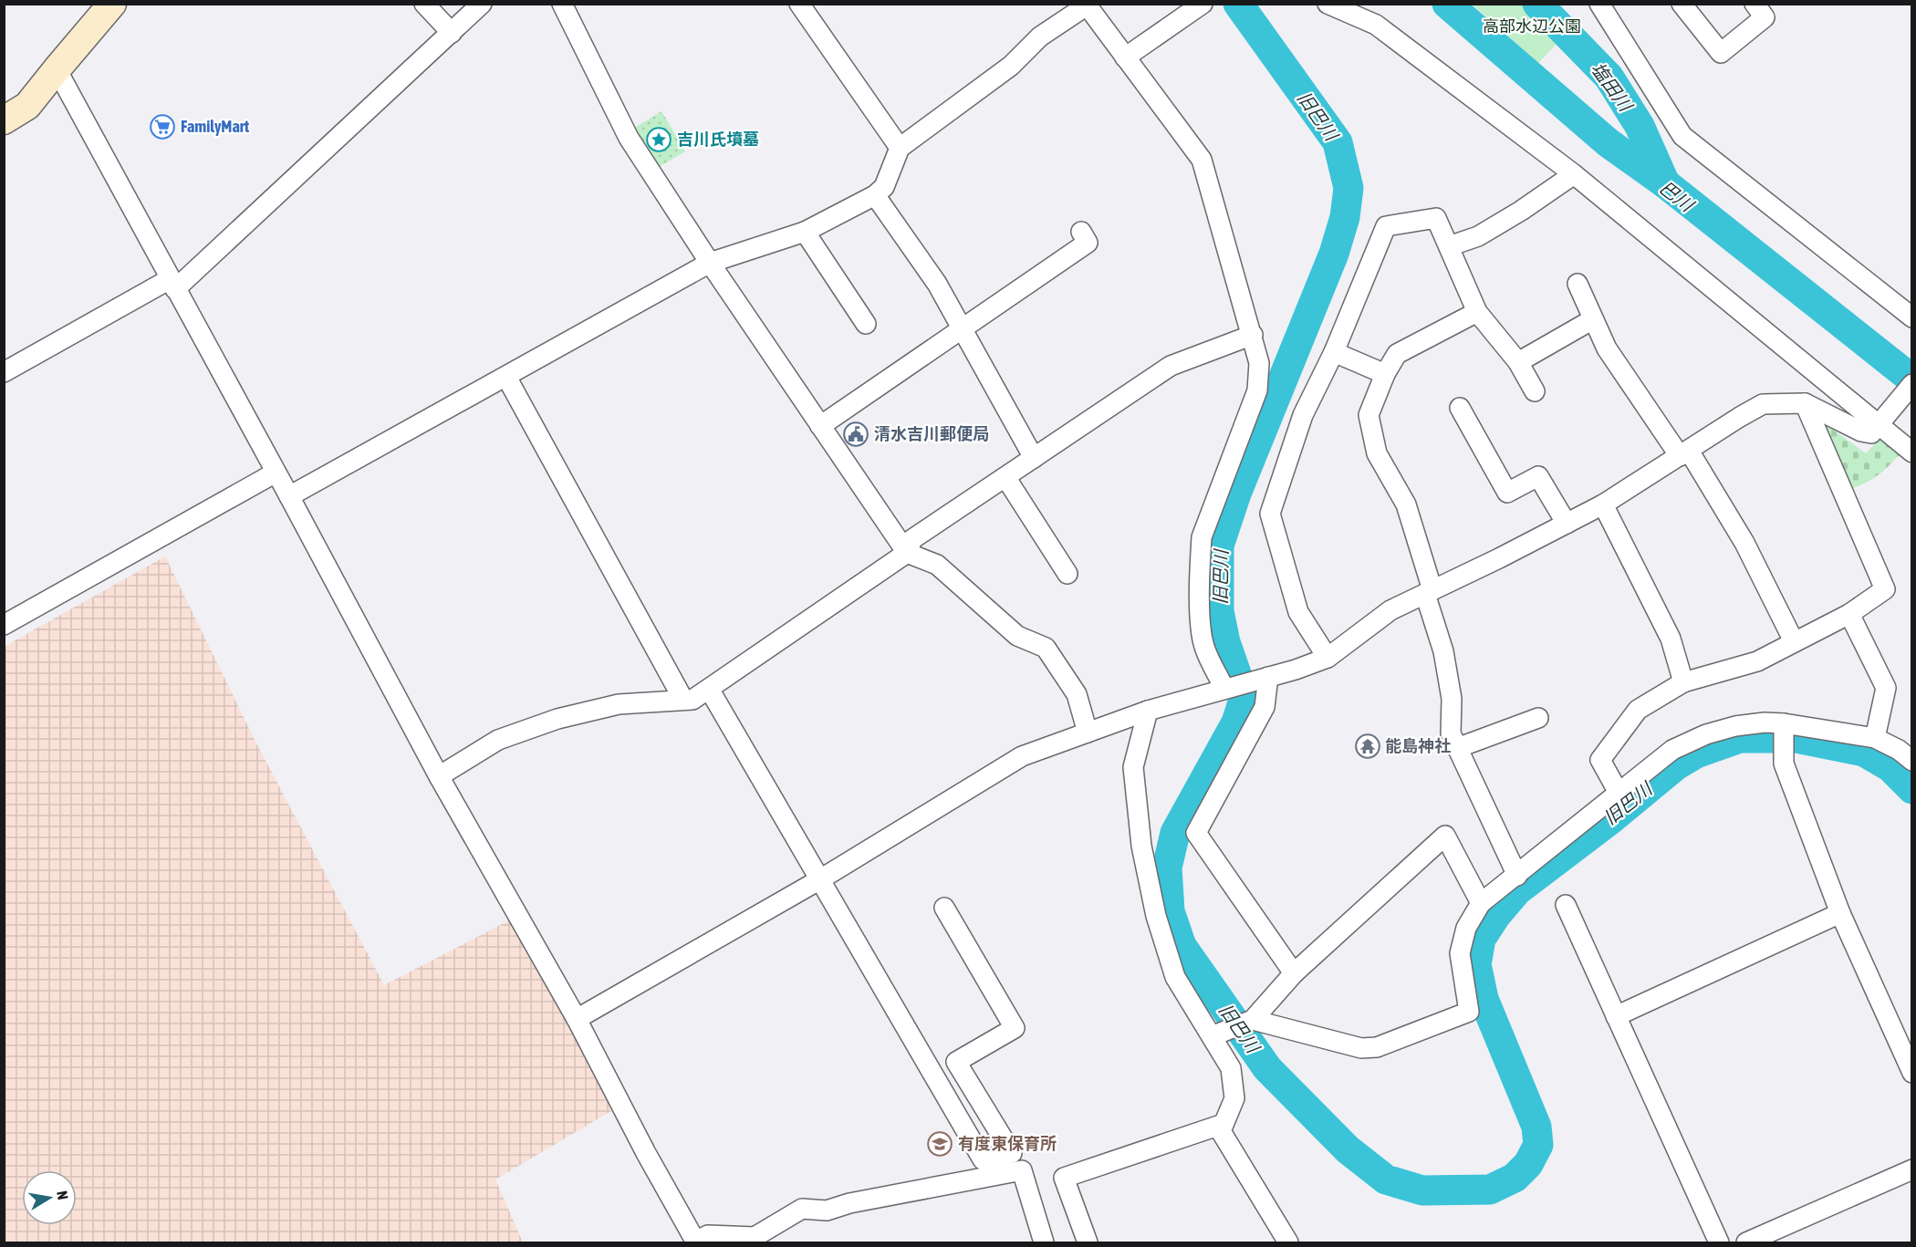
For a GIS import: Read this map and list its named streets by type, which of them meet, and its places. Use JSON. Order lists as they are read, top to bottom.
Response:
{
  "water": ["塩田川", "旧巴川", "巴川"],
  "parks": ["高部水辺公園"],
  "places": {
    "supermarket": ["FamilyMart"],
    "place": ["吉川氏墳墓"],
    "public building": ["清水吉川郵便局"],
    "temple": ["能島神社"],
    "school or university": ["有度東保育所"]
  },
  "north": "right"
}
